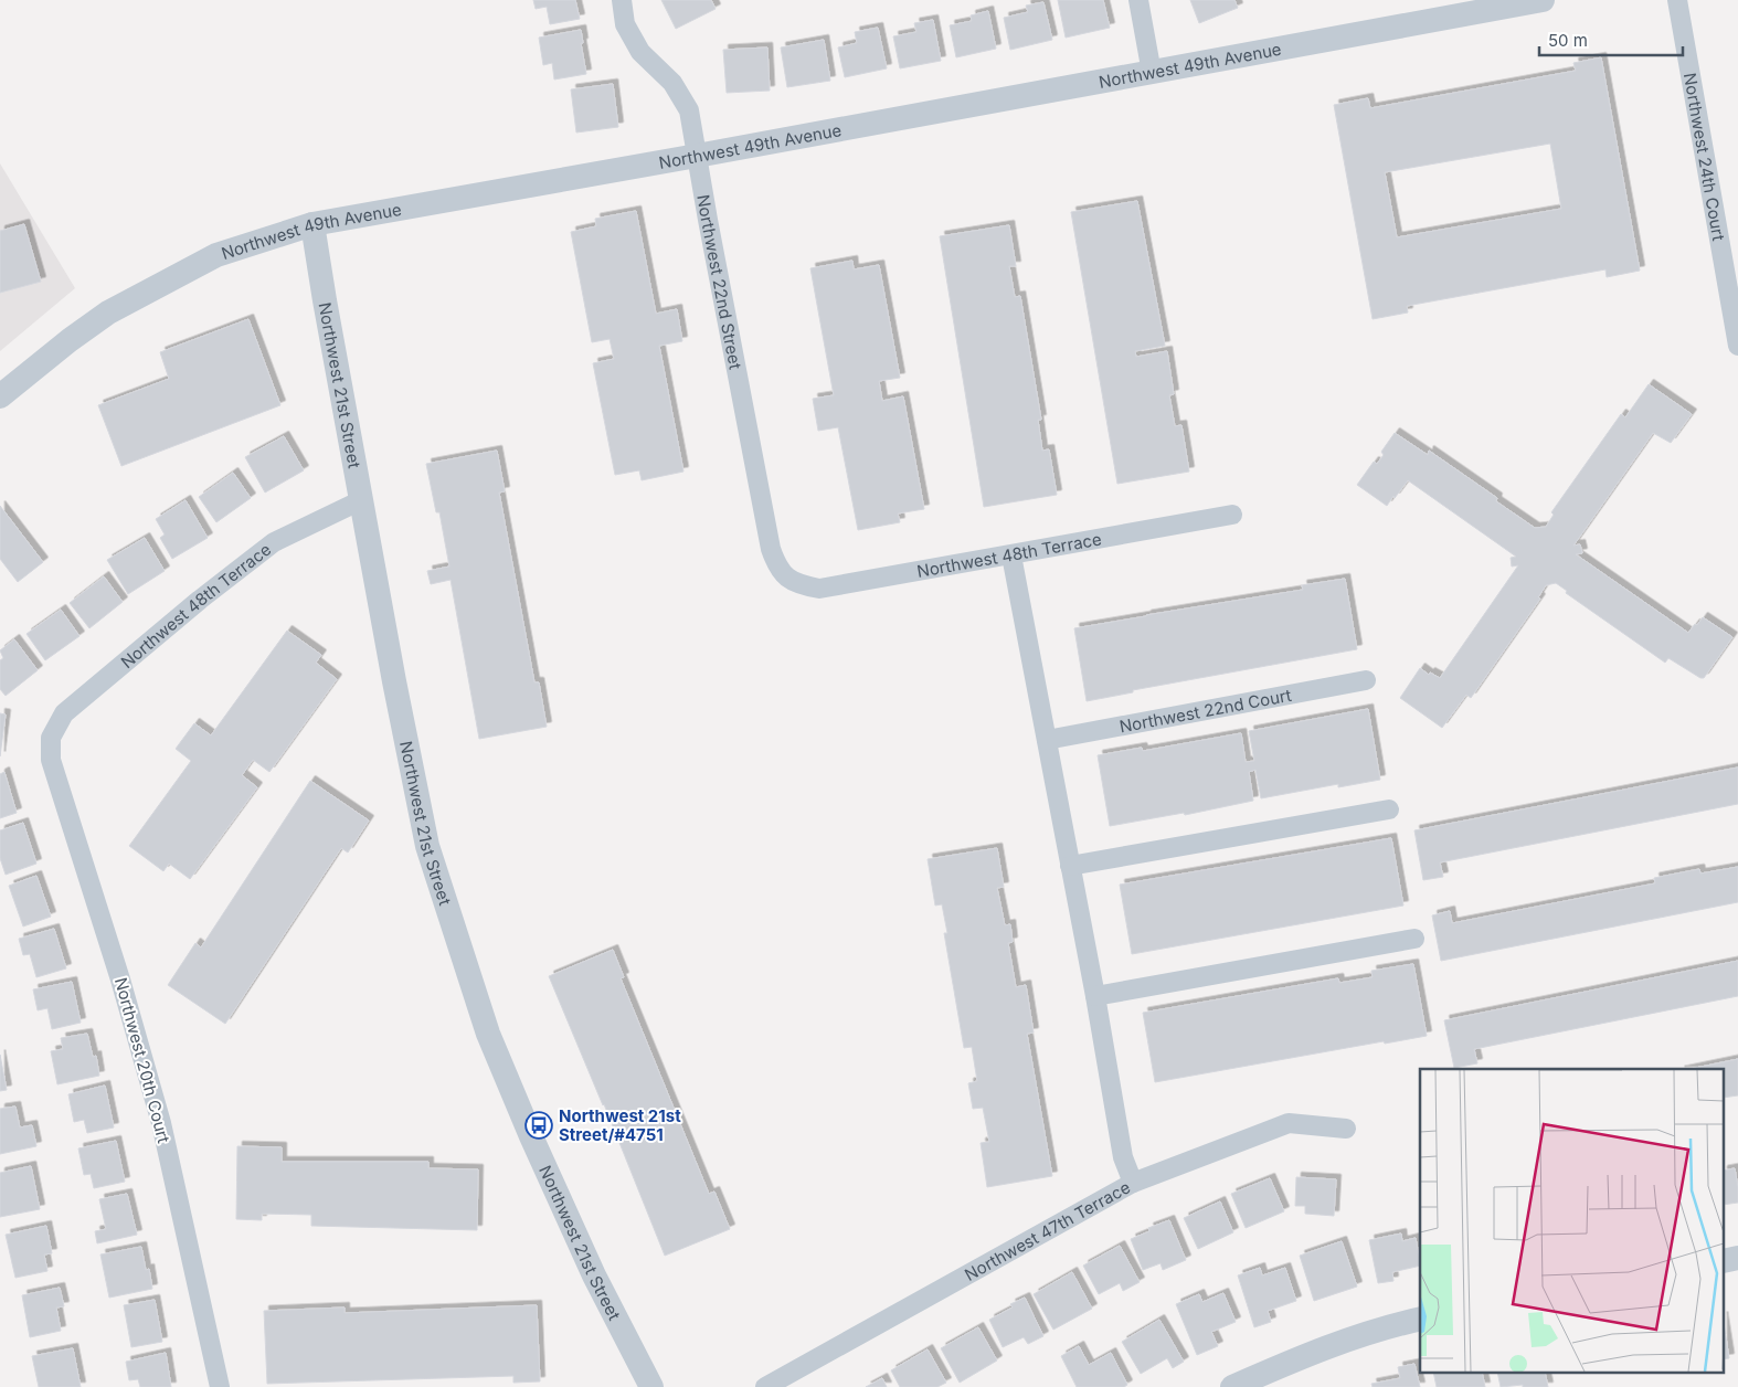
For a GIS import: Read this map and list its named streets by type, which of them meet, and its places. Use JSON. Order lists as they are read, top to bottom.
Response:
{
  "streets": {
    "street": [
      "Northwest 49th Avenue",
      "Northwest 24th Court",
      "Northwest 22nd Street",
      "Northwest 21st Street",
      "Northwest 48th Terrace",
      "Northwest 22nd Court",
      "Northwest 20th Court",
      "Northwest 47th Terrace"
    ]
  },
  "crossings": [
    ["Northwest 49th Avenue", "Northwest 22nd Street"],
    ["Northwest 49th Avenue", "Northwest 21st Street"],
    ["Northwest 22nd Street", "Northwest 48th Terrace"],
    ["Northwest 21st Street", "Northwest 48th Terrace"],
    ["Northwest 48th Terrace", "Northwest 20th Court"]
  ],
  "places": {
    "bus stop": ["Northwest 21st Street/#4751"]
  },
  "scale_bar": "50 m"
}
